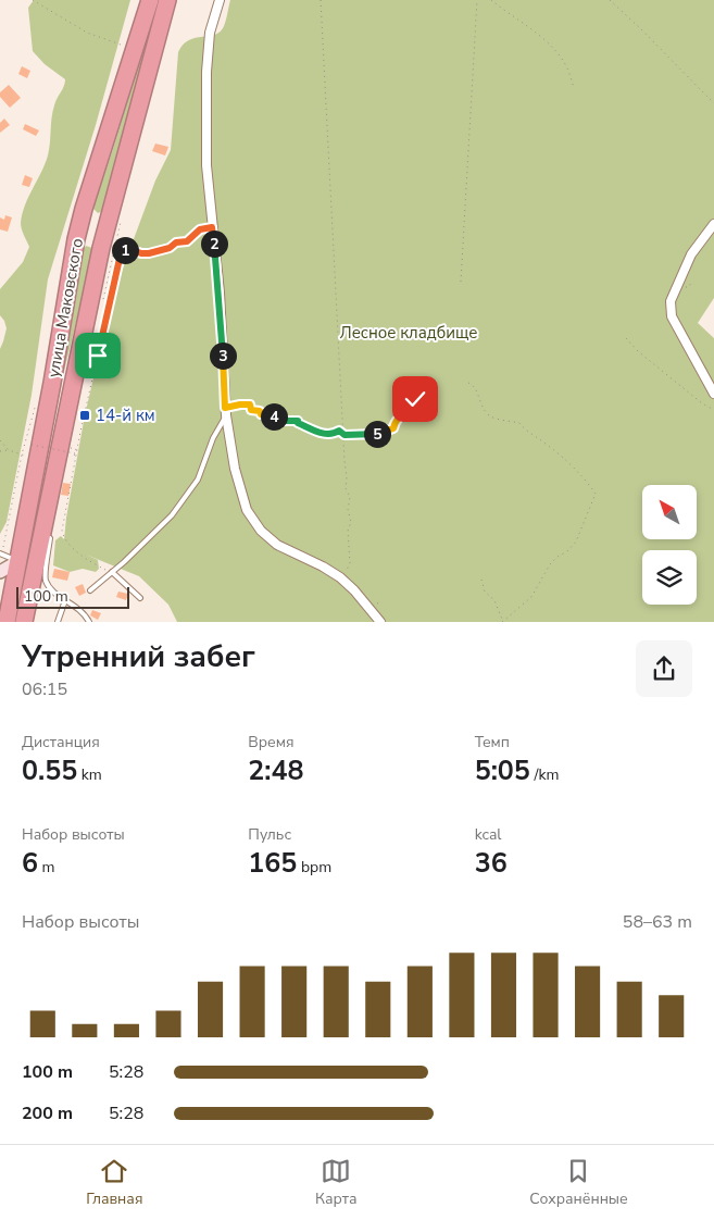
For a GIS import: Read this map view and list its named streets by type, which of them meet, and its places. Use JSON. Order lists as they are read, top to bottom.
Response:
{
  "streets": {
    "highway": ["улица Маковского"]
  },
  "parks": ["Лесное кладбище"],
  "places": {
    "transit": ["14-й км"]
  },
  "scale_bar": "100 m",
  "north": "top left",
  "page": {
    "pins": [
      "2",
      "1",
      "3",
      "4",
      "5"
    ],
    "scale": "100 m",
    "heading": ["Утренний забег", "06:15"],
    "stats": [
      ["Дистанция", "0.55 km"],
      ["Время", "2:48"],
      ["Темп", "5:05 /km"],
      ["Набор высоты", "6 m"],
      ["Пульс", "165 bpm"],
      ["kcal", "36"]
    ],
    "chart": ["Набор высоты", "58–63 m"],
    "list": [
      {
        "name": "100 m",
        "note": "5:28"
      },
      {
        "name": "200 m",
        "note": "5:28"
      }
    ],
    "tabs": ["Главная", "Карта", "Сохранённые"]
  }
}
